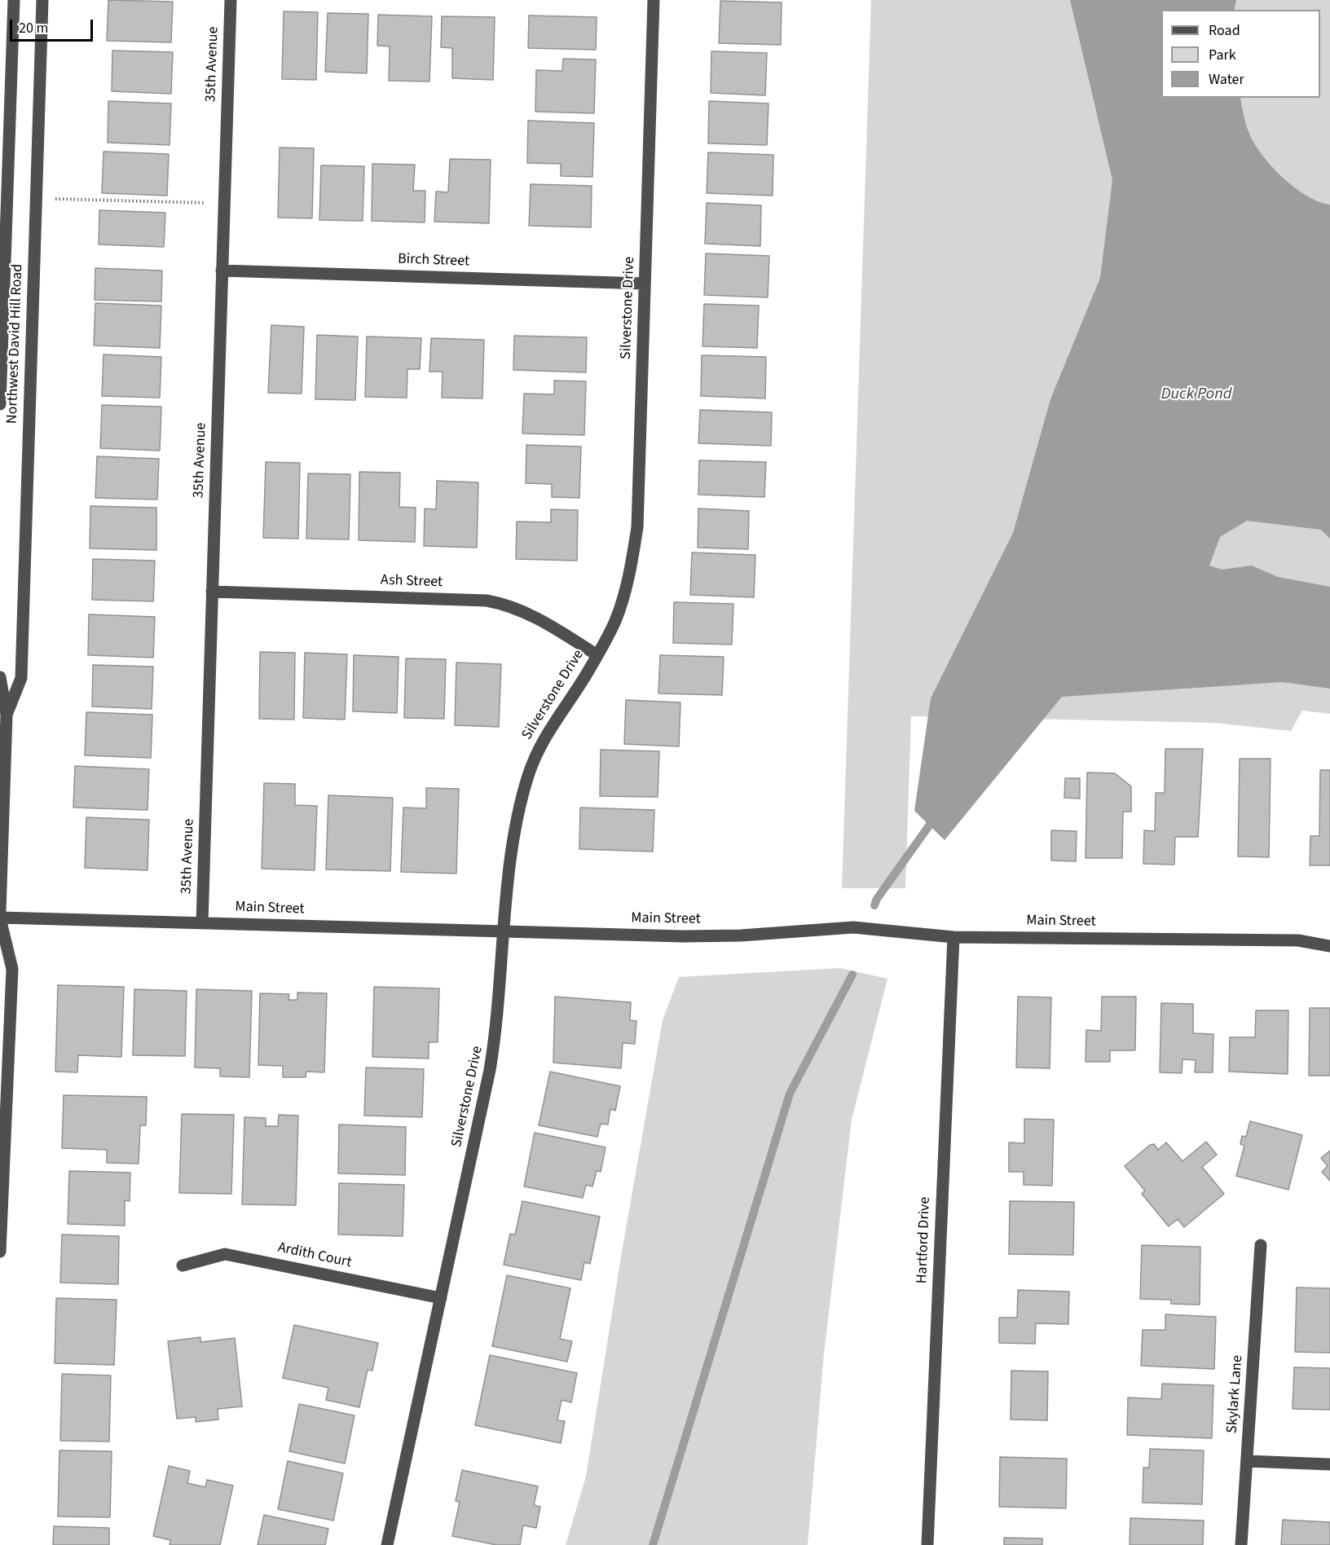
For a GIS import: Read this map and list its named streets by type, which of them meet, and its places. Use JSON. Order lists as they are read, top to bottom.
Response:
{
  "streets": {
    "street": [
      "35th Avenue",
      "Birch Street",
      "Silverstone Drive",
      "Northwest David Hill Road",
      "Ash Street",
      "Main Street",
      "Hartford Drive",
      "Ardith Court",
      "Skylark Lane"
    ]
  },
  "crossings": [
    ["35th Avenue", "Birch Street"],
    ["35th Avenue", "Ash Street"],
    ["35th Avenue", "Main Street"],
    ["Birch Street", "Silverstone Drive"],
    ["Silverstone Drive", "Ash Street"],
    ["Silverstone Drive", "Main Street"],
    ["Silverstone Drive", "Ardith Court"],
    ["Main Street", "Hartford Drive"]
  ],
  "water": ["Duck Pond"],
  "legend": ["Road", "Park", "Water"],
  "scale_bar": "20 m"
}
